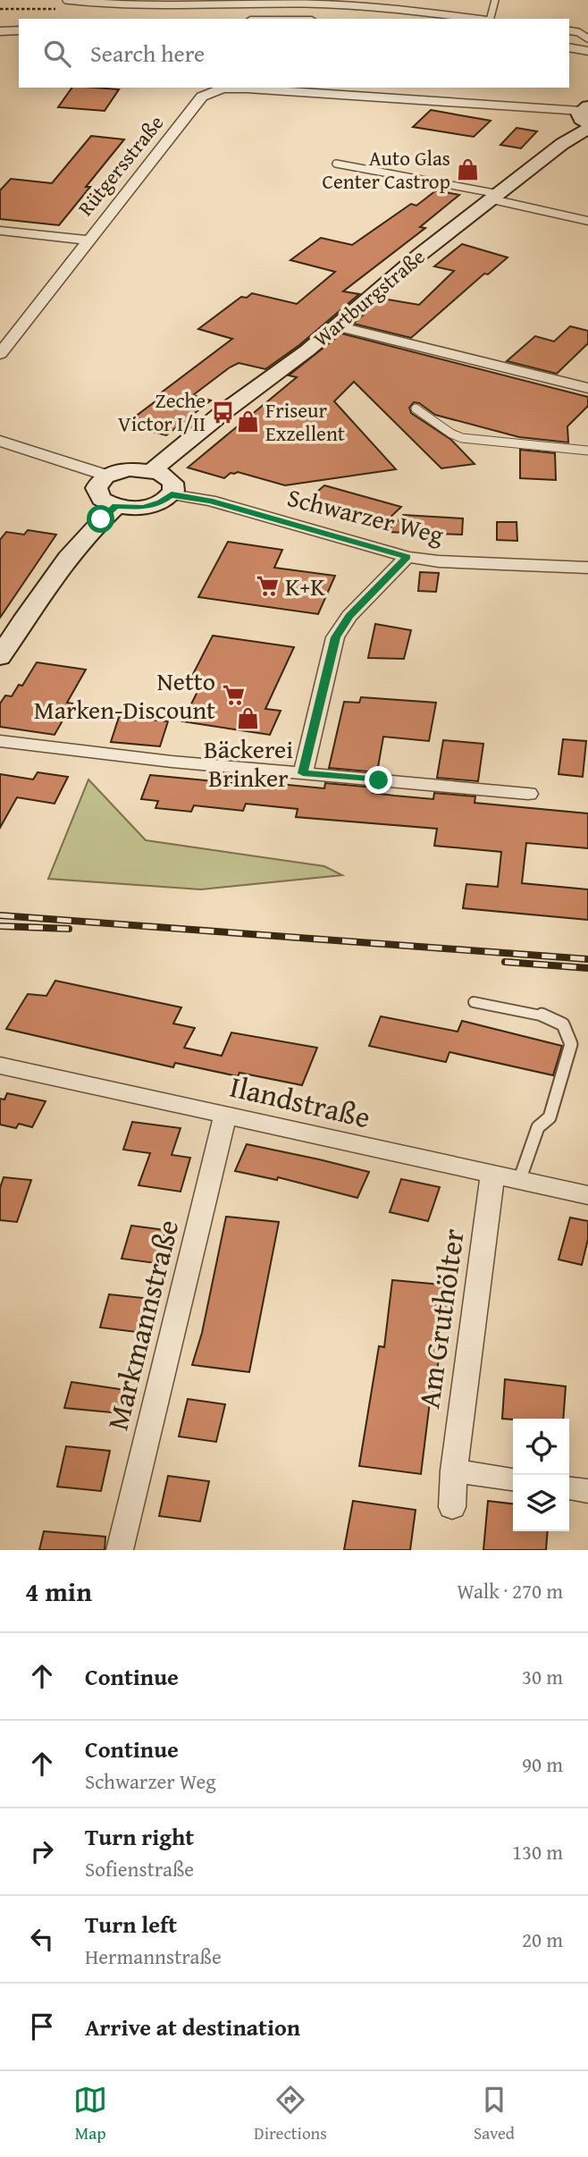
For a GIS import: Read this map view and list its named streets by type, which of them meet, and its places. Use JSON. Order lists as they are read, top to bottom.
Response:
{
  "streets": {
    "main road": ["Wartburgstraße"],
    "street": [
      "Rütgersstraße",
      "Schwarzer Weg",
      "Ilandstraße",
      "Am Gruthölter",
      "Markmannstraße"
    ]
  },
  "crossings": [
    ["Ilandstraße", "Am Gruthölter"],
    ["Ilandstraße", "Markmannstraße"]
  ],
  "places": {
    "shop": ["Auto Glas Center Castrop", "Friseur Exzellent", "Bäckerei Brinker"],
    "bus stop": ["Zeche Victor I/II"],
    "supermarket": ["K+K", "Netto Marken-Discount"]
  },
  "page": {
    "search": "Search here",
    "heading": ["4 min", "Walk · 270 m"],
    "list": [
      ["Continue", "30 m"],
      ["Continue", "Schwarzer Weg", "90 m"],
      ["Turn right", "Sofienstraße", "130 m"],
      ["Turn left", "Hermannstraße", "20 m"],
      "Arrive at destination"
    ],
    "nav": ["Map", "Directions", "Saved"]
  }
}
